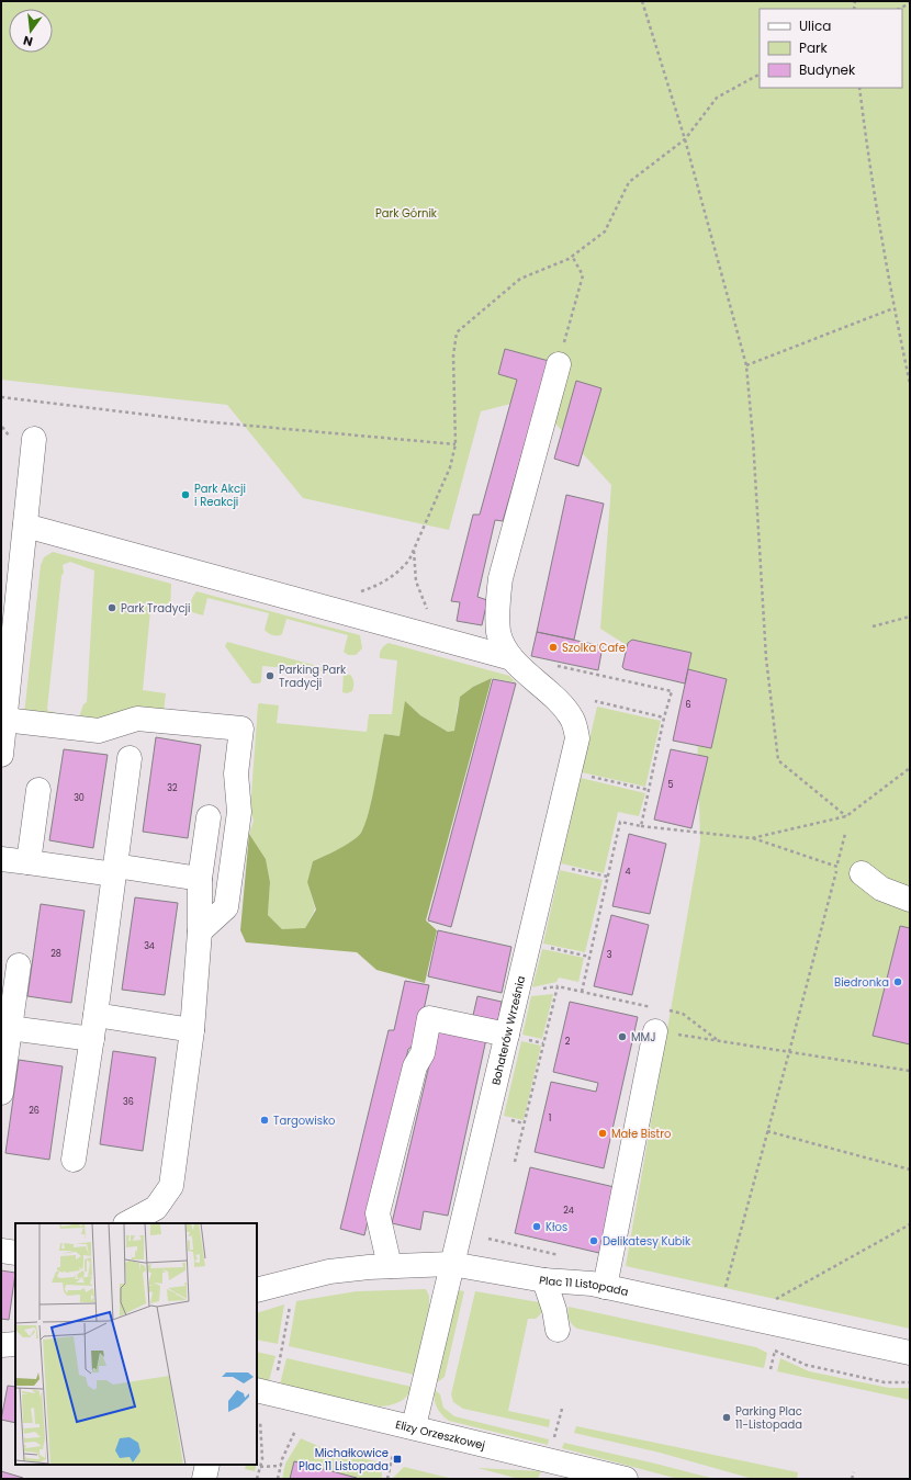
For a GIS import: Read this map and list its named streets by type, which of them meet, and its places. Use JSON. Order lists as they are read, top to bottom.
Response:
{
  "streets": {
    "street": ["Bohaterów Września", "Plac 11 Listopada", "Elizy Orzeszkowej"]
  },
  "crossings": [
    ["Bohaterów Września", "Plac 11 Listopada"],
    ["Bohaterów Września", "Elizy Orzeszkowej"]
  ],
  "parks": ["Park Górnik"],
  "places": {
    "other": [
      "Park Akcji i Reakcji",
      "Park Tradycji",
      "Szolka Cafe",
      "Parking Park Tradycji",
      "Biedronka",
      "MMJ",
      "Targowisko",
      "Małe Bistro",
      "Kłos",
      "Delikatesy Kubik",
      "Parking Plac 11-Listopada"
    ],
    "transit": ["Michałkowice Plac 11 Listopada"]
  },
  "house_numbers": [
    "6",
    "5",
    "32",
    "30",
    "4",
    "34",
    "28",
    "3",
    "2",
    "36",
    "26",
    "1",
    "24"
  ],
  "legend": ["Ulica", "Park", "Budynek"],
  "north": "bottom"
}
